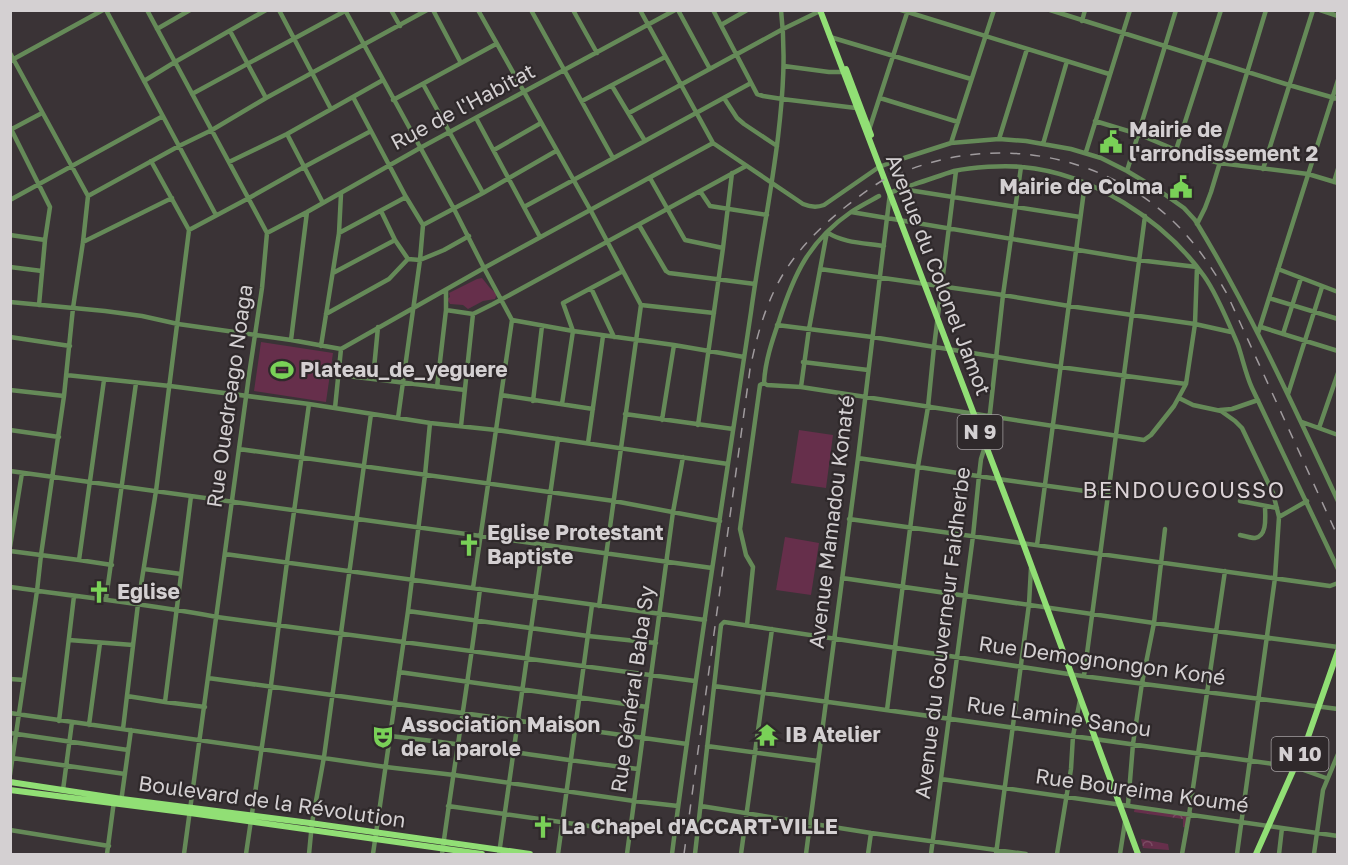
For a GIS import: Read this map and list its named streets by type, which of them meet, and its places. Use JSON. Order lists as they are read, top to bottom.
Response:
{
  "streets": {
    "main road": [
      "Avenue du Colonel Jamot",
      "N 9",
      "N 10",
      "Boulevard de la Révolution"
    ],
    "street": [
      "Rue de l'Habitat",
      "Rue Ouedreago Noaga",
      "Avenue Mamadou Konaté",
      "Avenue du Gouverneur Faidherbe",
      "Rue Demognongon Koné",
      "Rue Général Baba Sy",
      "Rue Lamine Sanou",
      "Rue Boureima Koumé"
    ]
  },
  "crossings": [
    ["Rue de l'Habitat", "Rue Ouedreago Noaga"],
    ["Avenue du Colonel Jamot", "Avenue Mamadou Konaté"],
    ["Avenue du Colonel Jamot", "Avenue du Gouverneur Faidherbe"],
    ["Avenue du Colonel Jamot", "Rue Demognongon Koné"],
    ["Avenue du Colonel Jamot", "Rue Lamine Sanou"],
    ["Avenue du Colonel Jamot", "Rue Boureima Koumé"],
    ["Rue Ouedreago Noaga", "Boulevard de la Révolution"],
    ["Avenue Mamadou Konaté", "Rue Demognongon Koné"],
    ["Avenue Mamadou Konaté", "Rue Lamine Sanou"],
    ["Avenue du Gouverneur Faidherbe", "Rue Demognongon Koné"],
    ["Avenue du Gouverneur Faidherbe", "Rue Lamine Sanou"],
    ["Avenue du Gouverneur Faidherbe", "Rue Boureima Koumé"],
    ["Rue Demognongon Koné", "Rue Lamine Sanou"],
    ["Rue Demognongon Koné", "N 10"],
    ["Rue Lamine Sanou", "N 10"],
    ["N 10", "Rue Boureima Koumé"]
  ],
  "districts": ["BENDOUGOUSSO"],
  "places": {
    "public building": ["Mairie de l'arrondissement 2", "Mairie de Colma"],
    "sports": ["Plateau_de_yeguere"],
    "church": ["Eglise Protestant Baptiste", "Eglise", "La Chapel d'ACCART-VILLE"],
    "temple": ["IB Atelier"],
    "theatre": ["Association Maison de la parole"]
  }
}
